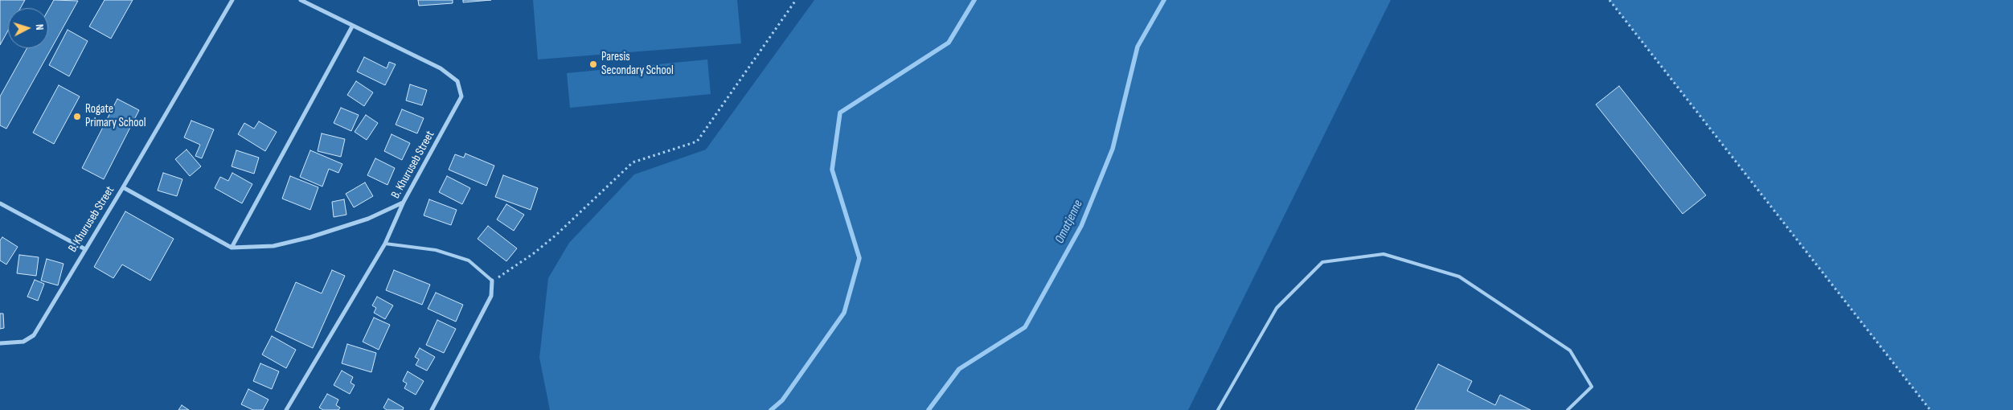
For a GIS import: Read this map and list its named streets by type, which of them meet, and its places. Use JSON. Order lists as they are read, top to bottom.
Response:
{
  "streets": {
    "street": ["B. Khuruseb Street"]
  },
  "water": ["Omatjenne"],
  "places": ["Paresis Secondary School", "Rogate Primary School"],
  "north": "right"
}
